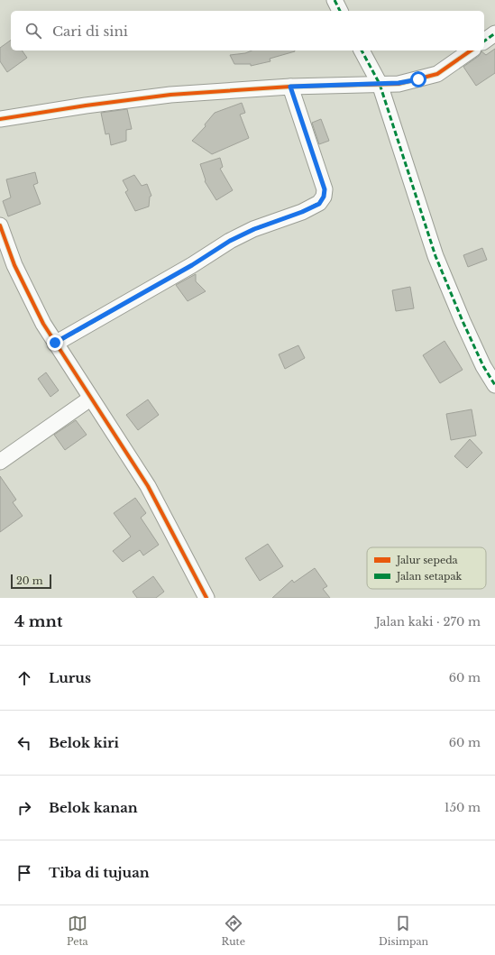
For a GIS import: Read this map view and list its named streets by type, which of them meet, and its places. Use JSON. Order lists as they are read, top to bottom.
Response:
{
  "legend": ["Jalur sepeda", "Jalan setapak"],
  "scale_bar": "20 m",
  "page": {
    "search": "Cari di sini",
    "scale": "20 m",
    "heading": ["4 mnt", "Jalan kaki · 270 m"],
    "list": [
      ["Lurus", "60 m"],
      ["Belok kiri", "60 m"],
      ["Belok kanan", "150 m"],
      "Tiba di tujuan"
    ],
    "nav": ["Peta", "Rute", "Disimpan"]
  }
}
